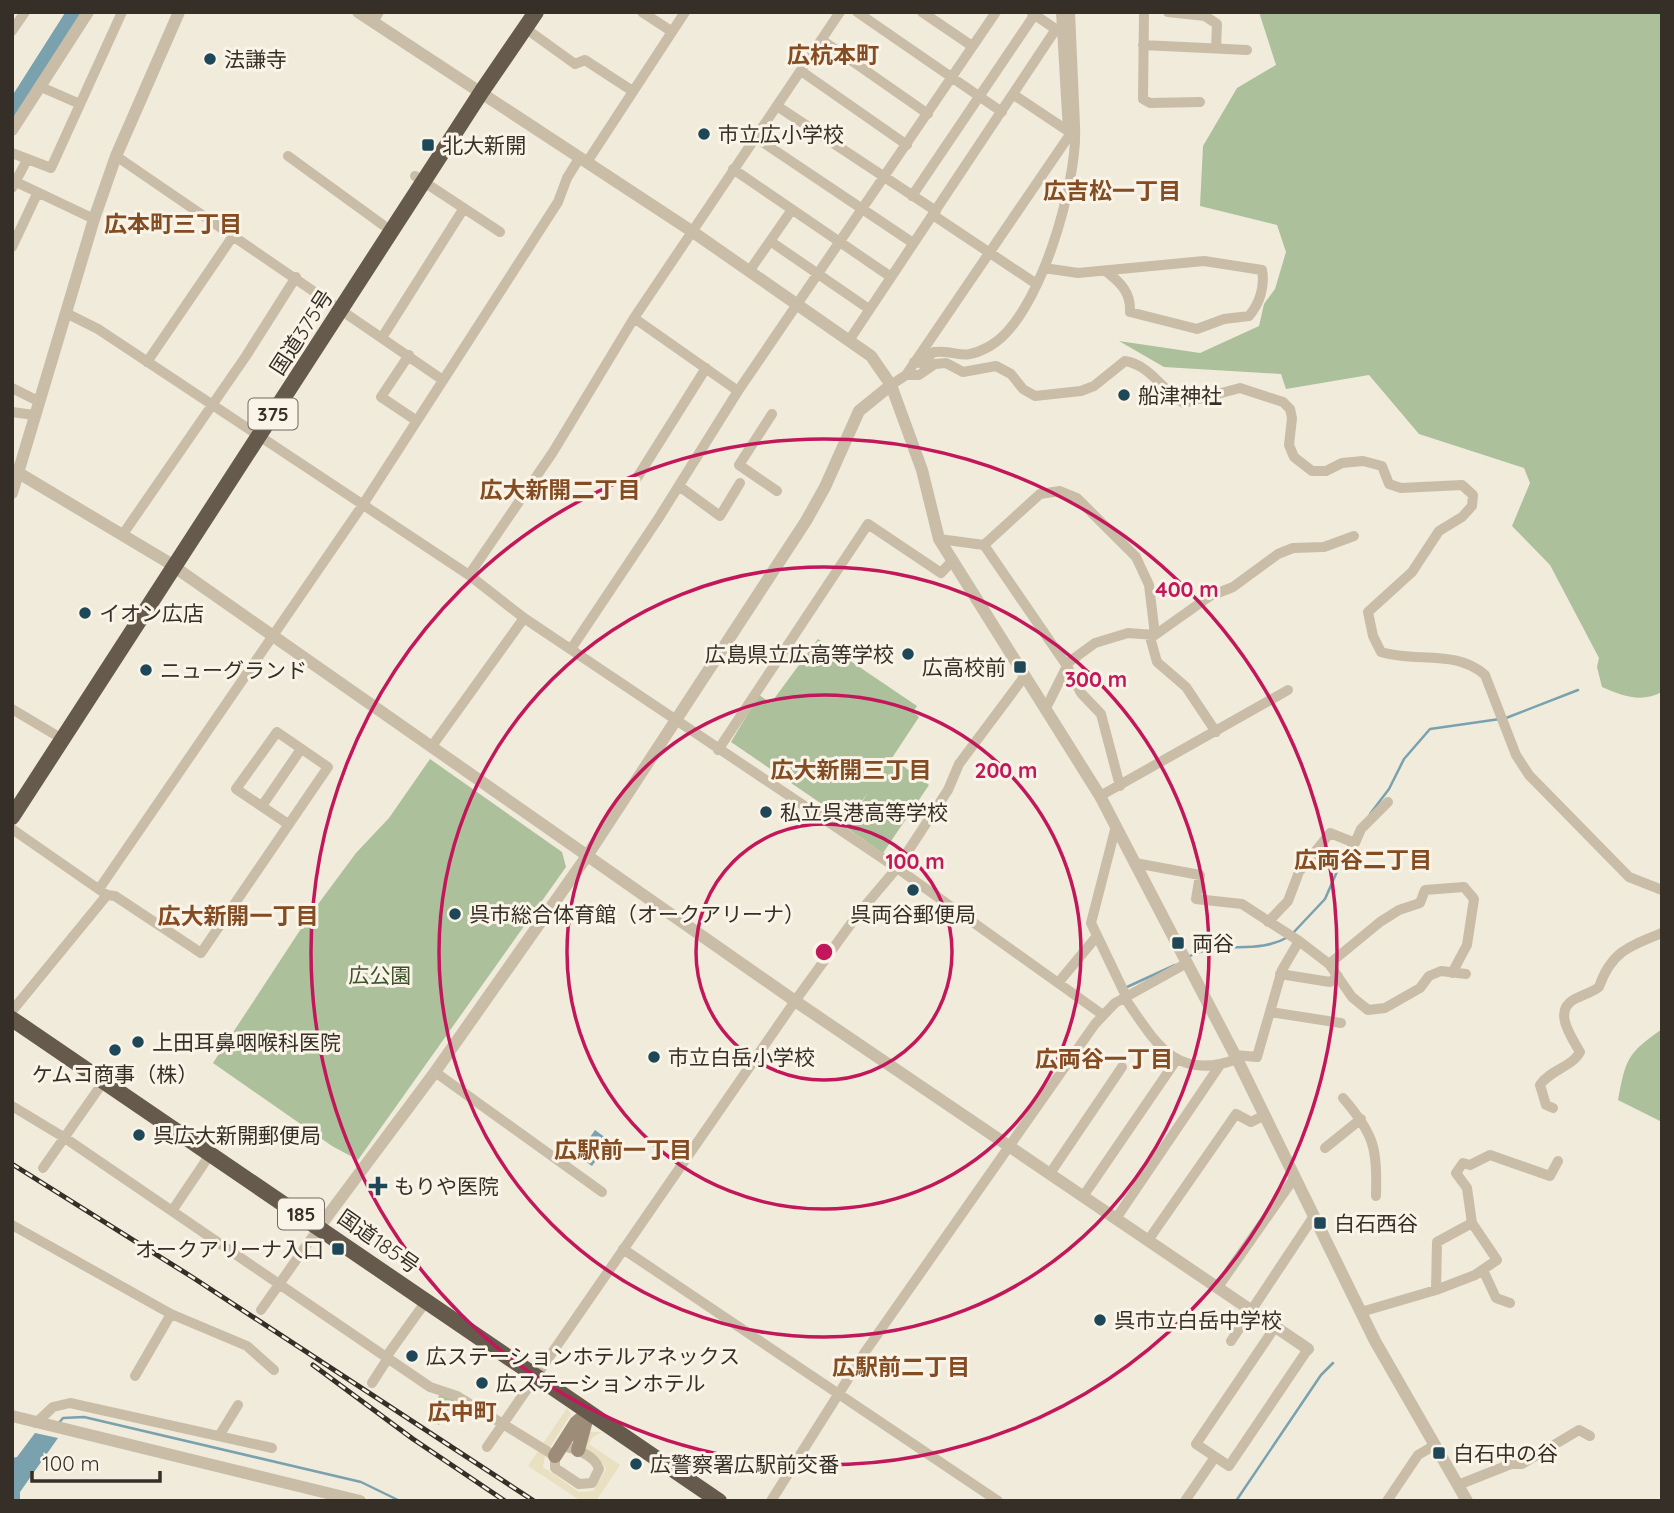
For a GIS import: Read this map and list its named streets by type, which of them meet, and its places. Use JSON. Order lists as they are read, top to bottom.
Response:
{
  "streets": {
    "highway": [
      "国道375号",
      "375",
      "185",
      "国道185号"
    ]
  },
  "districts": [
    "広杭本町",
    "広吉松一丁目",
    "広本町三丁目",
    "広大新開二丁目",
    "広大新開三丁目",
    "広両谷二丁目",
    "広大新開一丁目",
    "広両谷一丁目",
    "広駅前一丁目",
    "広駅前二丁目",
    "広中町"
  ],
  "parks": ["広公園"],
  "places": {
    "other": [
      "法謙寺",
      "市立広小学校",
      "船津神社",
      "イオン広店",
      "広島県立広高等学校",
      "ニューグランド",
      "私立呉港高等学校",
      "呉両谷郵便局",
      "呉市総合体育館（オークアリーナ）",
      "上田耳鼻咽喉科医院",
      "ケムコ商事（株）",
      "市立白岳小学校",
      "呉広大新開郵便局",
      "呉市立白岳中学校",
      "広ステーションホテルアネックス",
      "広ステーションホテル",
      "広警察署広駅前交番"
    ],
    "transit": [
      "北大新開",
      "広高校前",
      "両谷",
      "白石西谷",
      "オークアリーナ入口",
      "白石中の谷"
    ],
    "health": ["もりや医院"]
  },
  "scale_bar": "100 m",
  "rings": [
    "400 m",
    "300 m",
    "200 m",
    "100 m"
  ]
}
